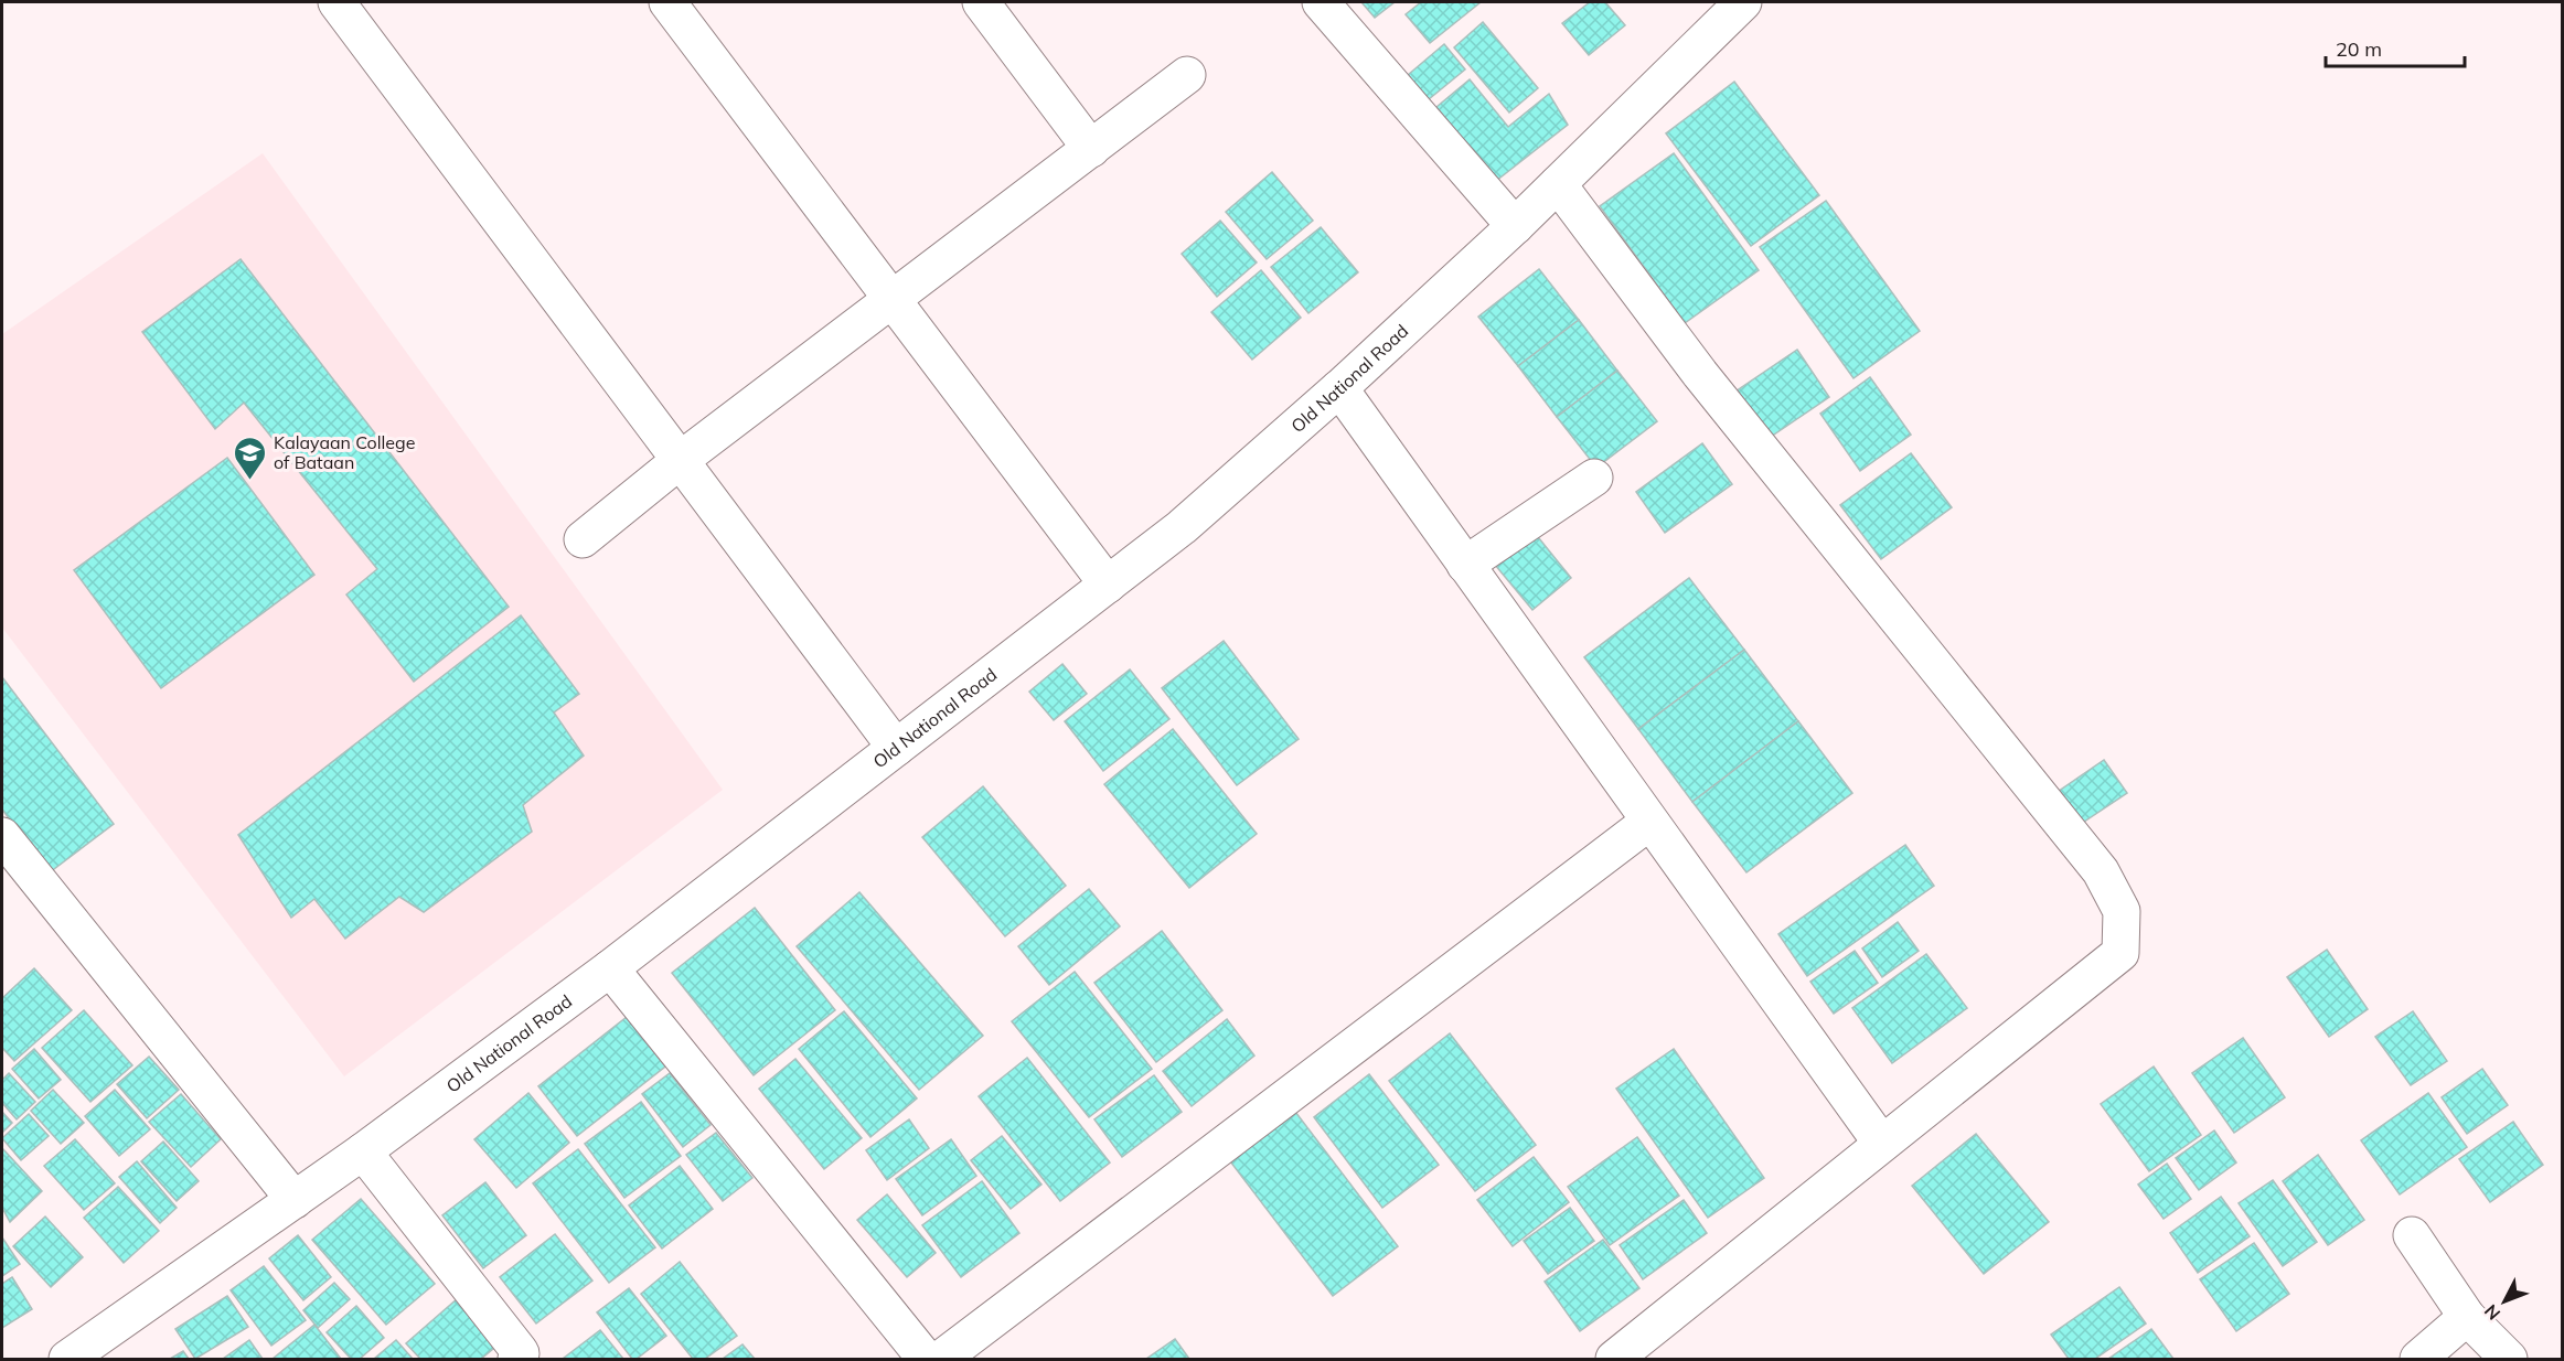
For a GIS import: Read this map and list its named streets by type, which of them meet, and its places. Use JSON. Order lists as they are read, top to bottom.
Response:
{
  "streets": {
    "street": ["Old National Road"]
  },
  "places": {
    "school or university": ["Kalayaan College of Bataan"]
  },
  "scale_bar": "20 m",
  "north": "bottom left"
}
